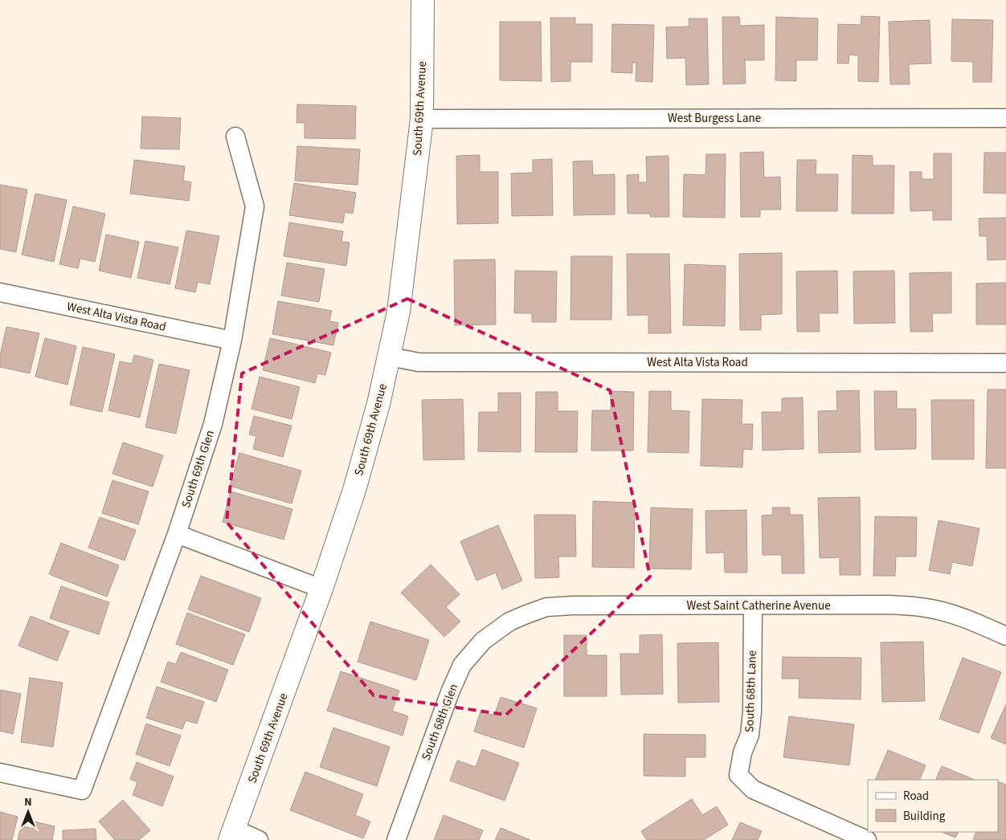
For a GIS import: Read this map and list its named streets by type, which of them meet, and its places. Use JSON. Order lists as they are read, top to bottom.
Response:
{
  "streets": {
    "street": [
      "South 69th Avenue",
      "West Burgess Lane",
      "West Alta Vista Road",
      "South 69th Glen",
      "West Saint Catherine Avenue",
      "South 68th Lane",
      "South 68th Glen"
    ]
  },
  "crossings": [
    ["South 69th Avenue", "West Burgess Lane"],
    ["South 69th Avenue", "West Alta Vista Road"],
    ["West Alta Vista Road", "South 69th Glen"],
    ["West Saint Catherine Avenue", "South 68th Lane"],
    ["West Saint Catherine Avenue", "South 68th Glen"]
  ],
  "legend": ["Road", "Building"],
  "north": "top"
}
